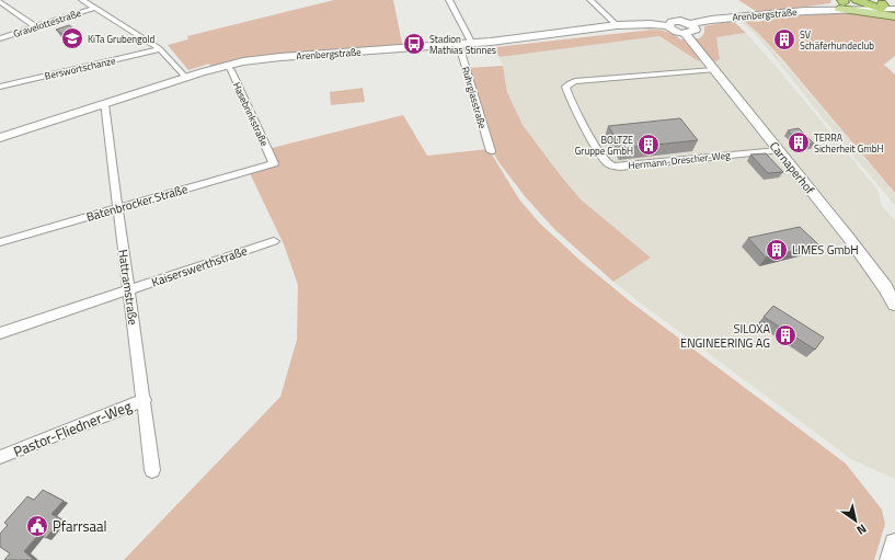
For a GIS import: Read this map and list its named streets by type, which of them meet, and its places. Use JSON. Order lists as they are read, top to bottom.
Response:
{
  "streets": {
    "main road": ["Arenbergstraße"],
    "street": [
      "Gravelottestraße",
      "Berswortschanze",
      "Ruhrglasstraße",
      "Hasebrinkstraße",
      "Hermann-Drescher-Weg",
      "Carnaperhof",
      "Batenbrocker Straße",
      "Kaiserswerthstraße",
      "Hattramstraße",
      "Pastor-Fliedner-Weg"
    ]
  },
  "crossings": [
    ["Arenbergstraße", "Ruhrglasstraße"],
    ["Arenbergstraße", "Hasebrinkstraße"],
    ["Arenbergstraße", "Hattramstraße"],
    ["Hasebrinkstraße", "Batenbrocker Straße"],
    ["Hermann-Drescher-Weg", "Carnaperhof"],
    ["Batenbrocker Straße", "Hattramstraße"],
    ["Kaiserswerthstraße", "Hattramstraße"],
    ["Hattramstraße", "Pastor-Fliedner-Weg"]
  ],
  "places": {
    "school or university": ["KiTa Grubengold"],
    "building": [
      "SV Schäferhundeclub",
      "TERRA Sicherheit GmbH",
      "BOLTZE Gruppe GmbH",
      "LIMES GmbH",
      "SILOXA ENGINEERING AG"
    ],
    "bus stop": ["Stadion Mathias Stinnes"],
    "public building": ["Pfarrsaal"]
  },
  "north": "bottom right"
}
